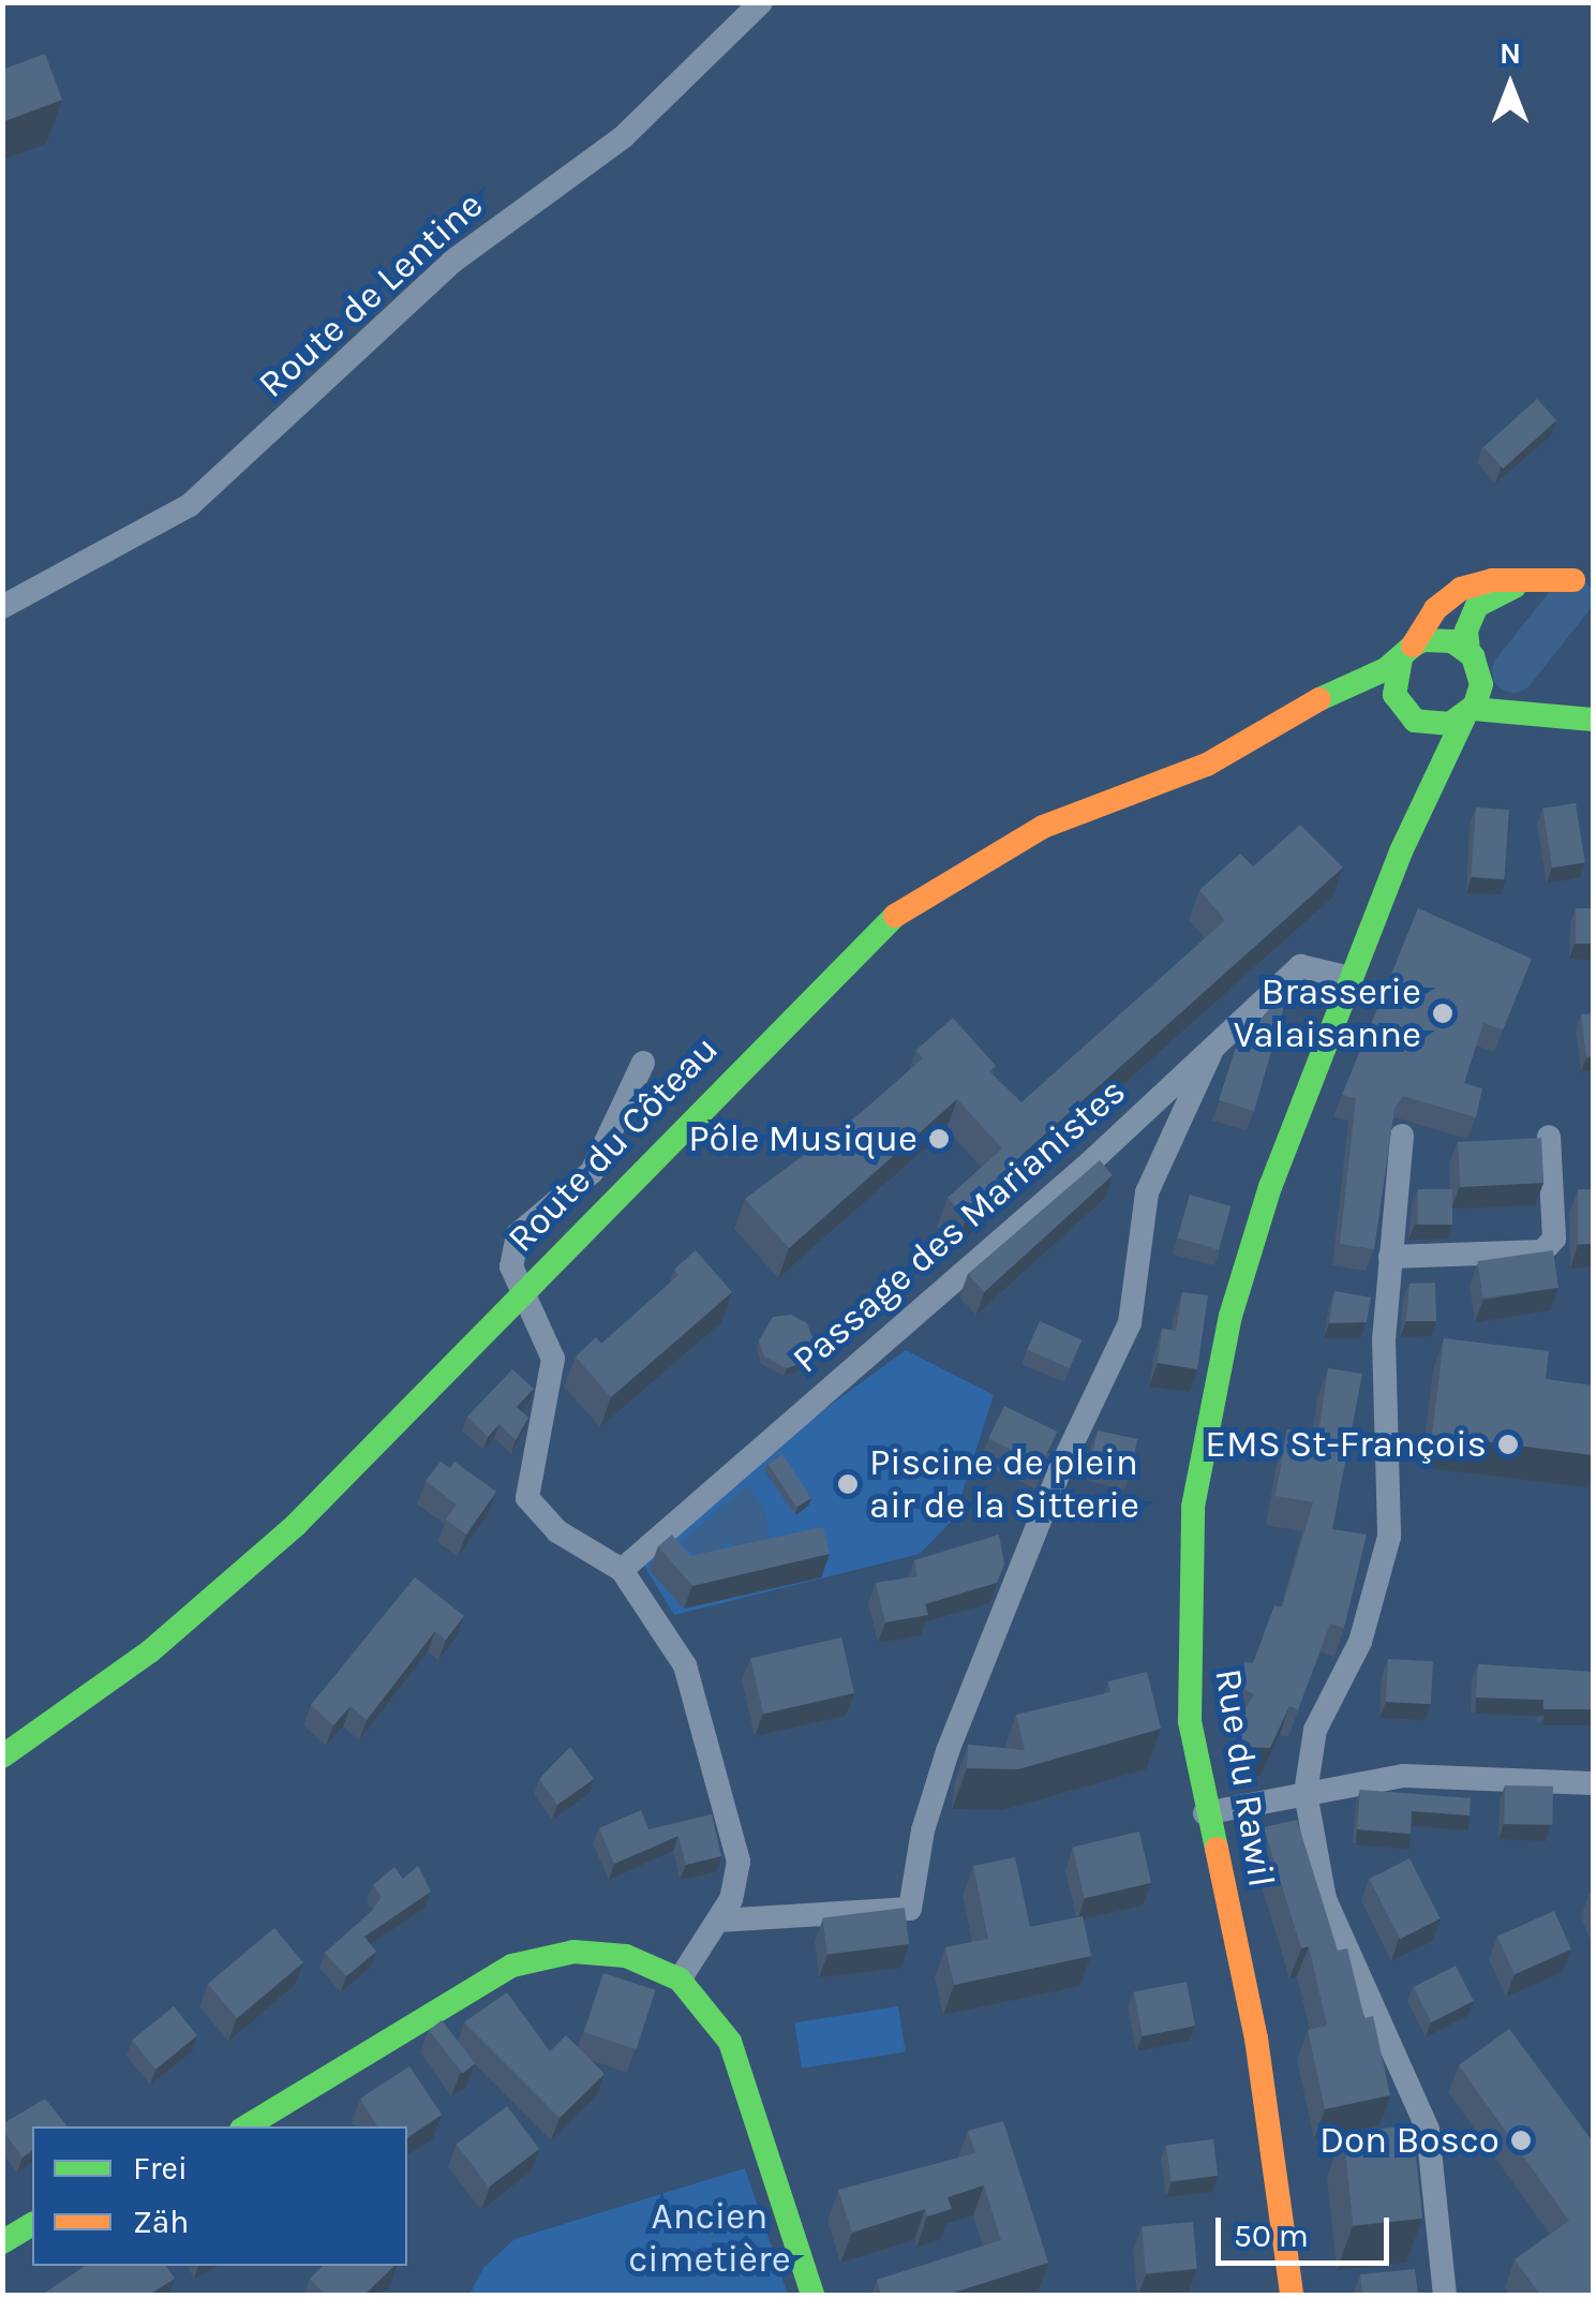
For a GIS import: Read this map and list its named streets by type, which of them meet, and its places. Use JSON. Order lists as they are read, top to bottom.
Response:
{
  "streets": {
    "street": [
      "Route de Lentine",
      "Route du Côteau",
      "Passage des Marianistes",
      "Rue du Rawil"
    ]
  },
  "crossings": [
    ["Route du Côteau", "Rue du Rawil"],
    ["Passage des Marianistes", "Rue du Rawil"]
  ],
  "parks": ["Ancien cimetière"],
  "places": [
    "Brasserie Valaisanne",
    "Pôle Musique",
    "EMS St-François",
    "Piscine de plein air de la Sitterie",
    "Don Bosco"
  ],
  "legend": ["Frei", "Zäh"],
  "scale_bar": "50 m",
  "north": "top"
}
